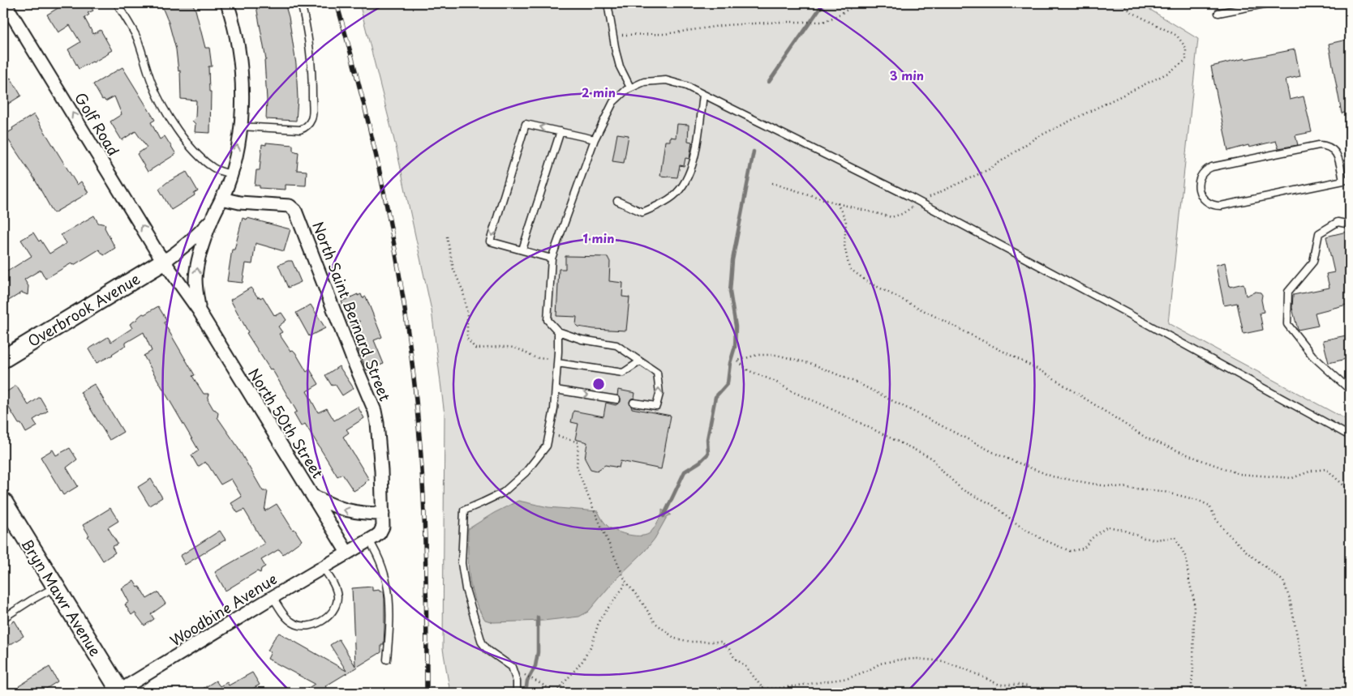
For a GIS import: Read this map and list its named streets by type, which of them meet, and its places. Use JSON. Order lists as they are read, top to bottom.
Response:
{
  "streets": {
    "street": [
      "Golf Road",
      "Overbrook Avenue",
      "North Saint Bernard Street",
      "North 50th Street",
      "Bryn Mawr Avenue",
      "Woodbine Avenue"
    ]
  },
  "crossings": [
    ["Golf Road", "Overbrook Avenue"],
    ["Golf Road", "North 50th Street"],
    ["Overbrook Avenue", "North 50th Street"],
    ["North Saint Bernard Street", "North 50th Street"],
    ["North Saint Bernard Street", "Woodbine Avenue"],
    ["North 50th Street", "Woodbine Avenue"],
    ["Bryn Mawr Avenue", "Woodbine Avenue"]
  ],
  "one_way": ["Golf Road"],
  "rings": ["3 min", "2 min", "1 min"]
}
